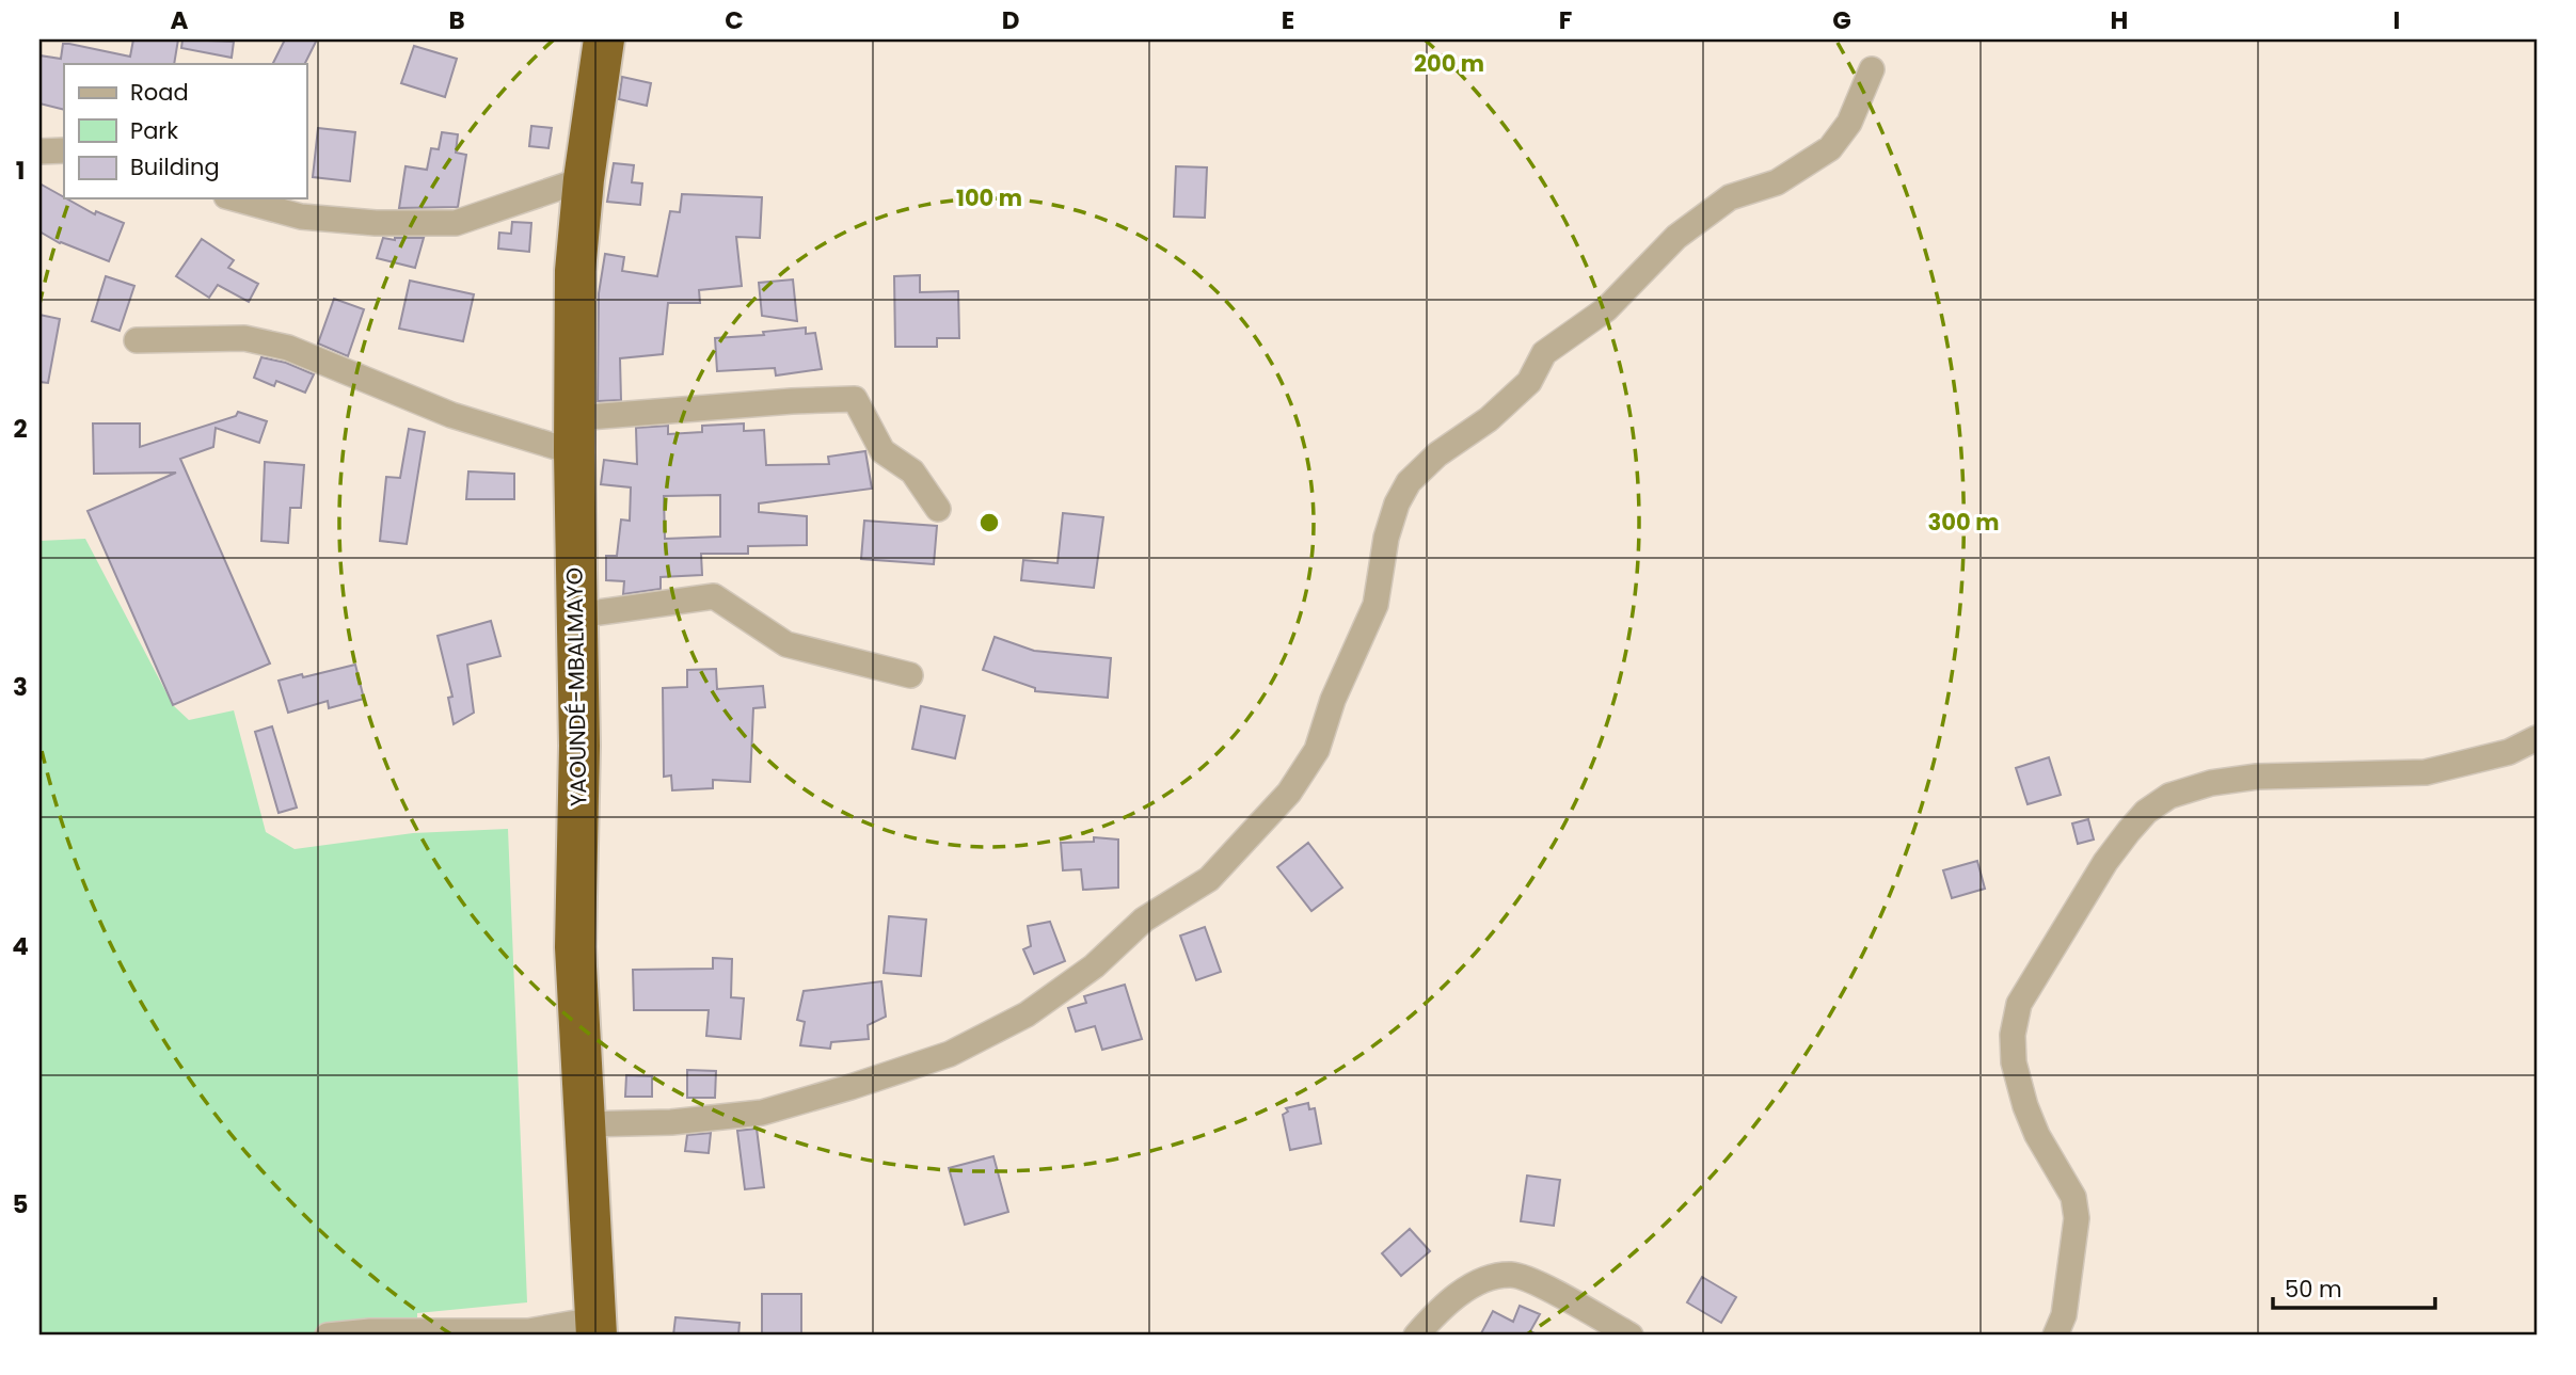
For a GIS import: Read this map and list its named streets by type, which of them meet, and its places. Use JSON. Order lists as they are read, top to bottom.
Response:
{
  "streets": {
    "highway": ["YAOUNDÉ-MBALMAYO"]
  },
  "legend": ["Road", "Park", "Building"],
  "scale_bar": "50 m",
  "grid": {
    "columns": [
      "A",
      "B",
      "C",
      "D",
      "E",
      "F",
      "G",
      "H",
      "I"
    ],
    "rows": [
      "1",
      "2",
      "3",
      "4",
      "5"
    ]
  },
  "rings": ["200 m", "100 m", "300 m"]
}
